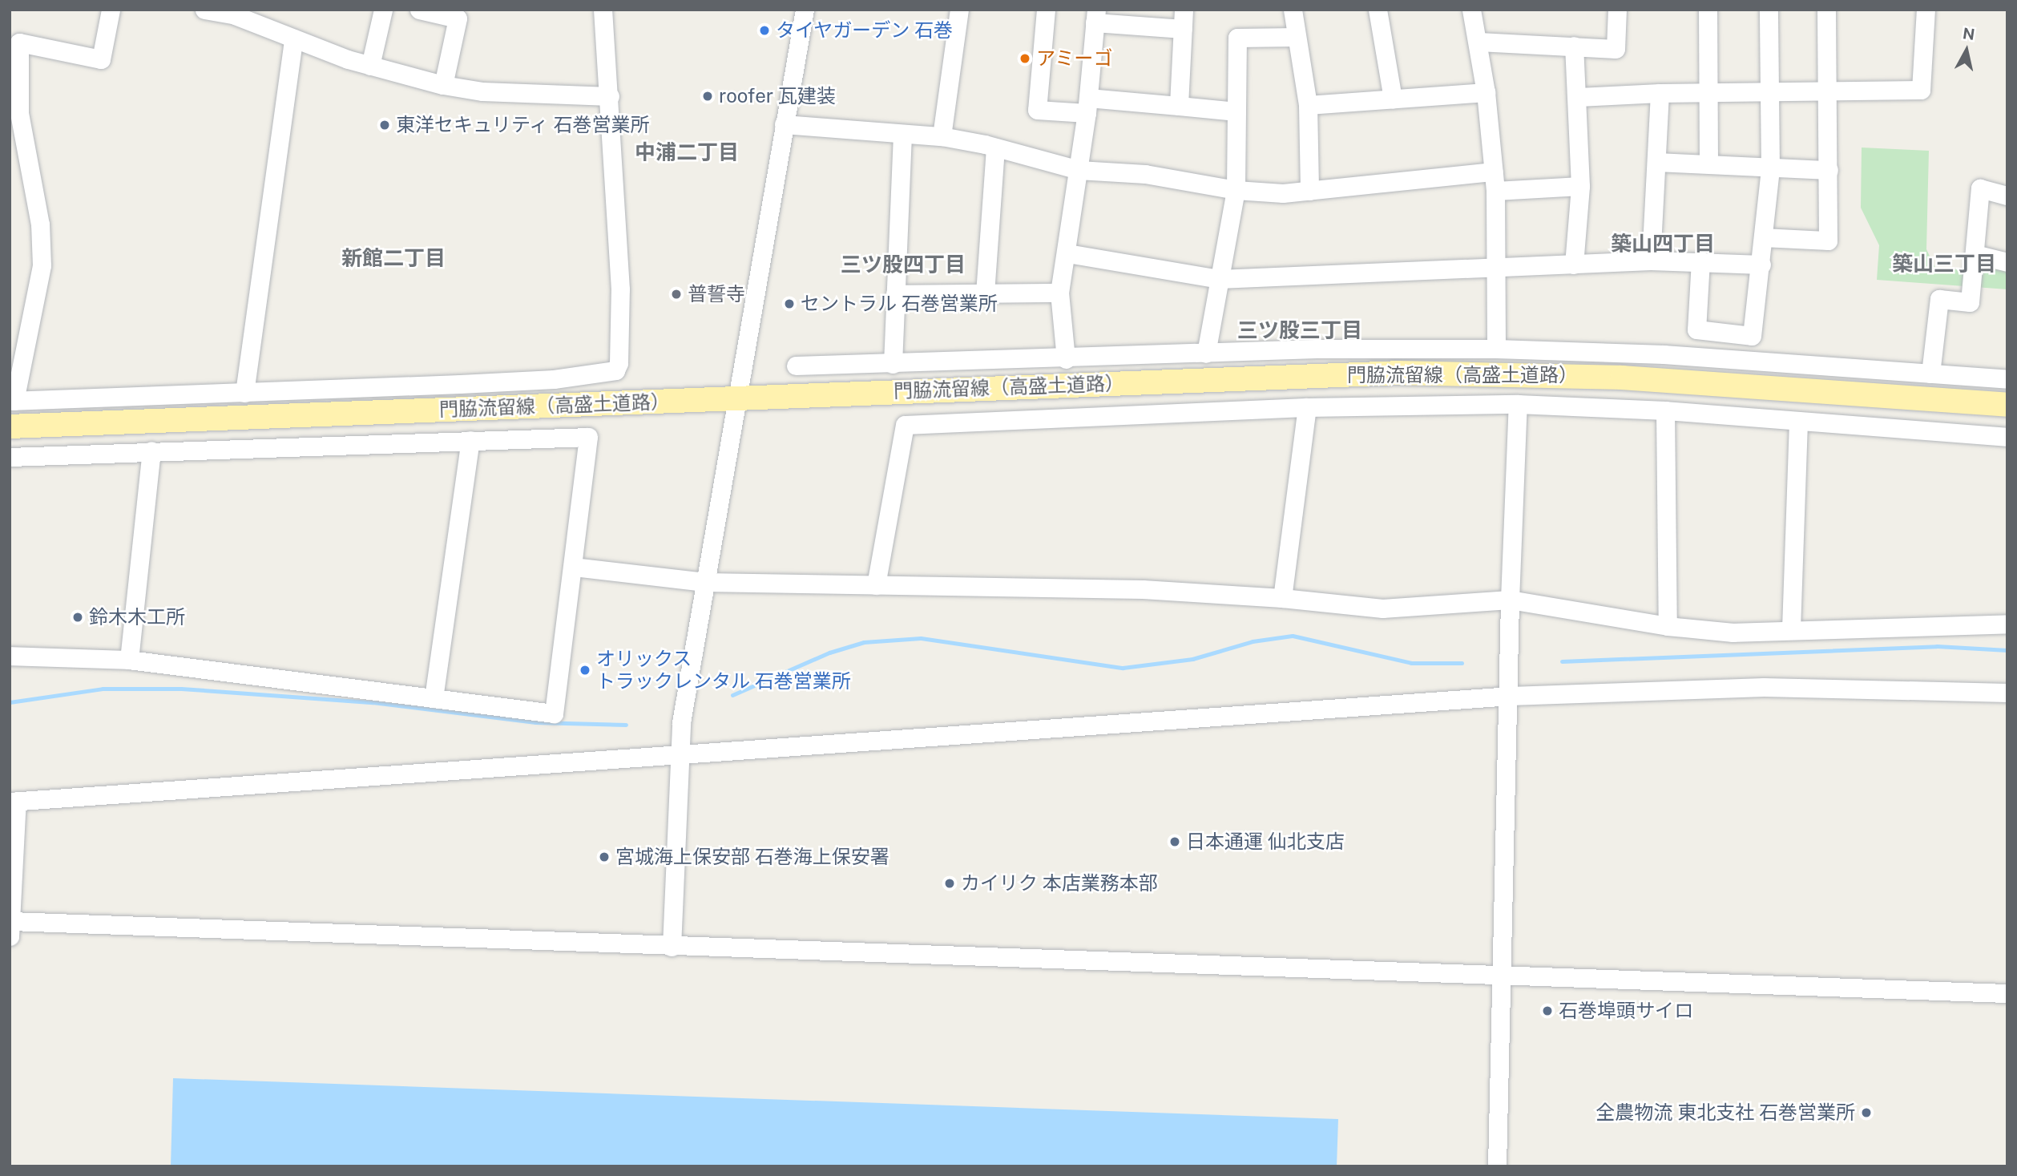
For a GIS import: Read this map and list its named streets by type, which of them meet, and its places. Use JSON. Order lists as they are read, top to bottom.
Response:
{
  "streets": {
    "main road": ["門脇流留線（高盛土道路）"]
  },
  "districts": [
    "中浦二丁目",
    "築山四丁目",
    "新館二丁目",
    "築山三丁目",
    "三ツ股四丁目",
    "三ツ股三丁目"
  ],
  "places": [
    "タイヤガーデン 石巻",
    "アミーゴ",
    "roofer 瓦建装",
    "東洋セキュリティ 石巻営業所",
    "普誓寺",
    "セントラル 石巻営業所",
    "鈴木木工所",
    "オリックス トラックレンタル 石巻営業所",
    "日本通運 仙北支店",
    "宮城海上保安部 石巻海上保安署",
    "カイリク 本店業務本部",
    "石巻埠頭サイロ",
    "全農物流 東北支社 石巻営業所"
  ],
  "north": "top"
}
